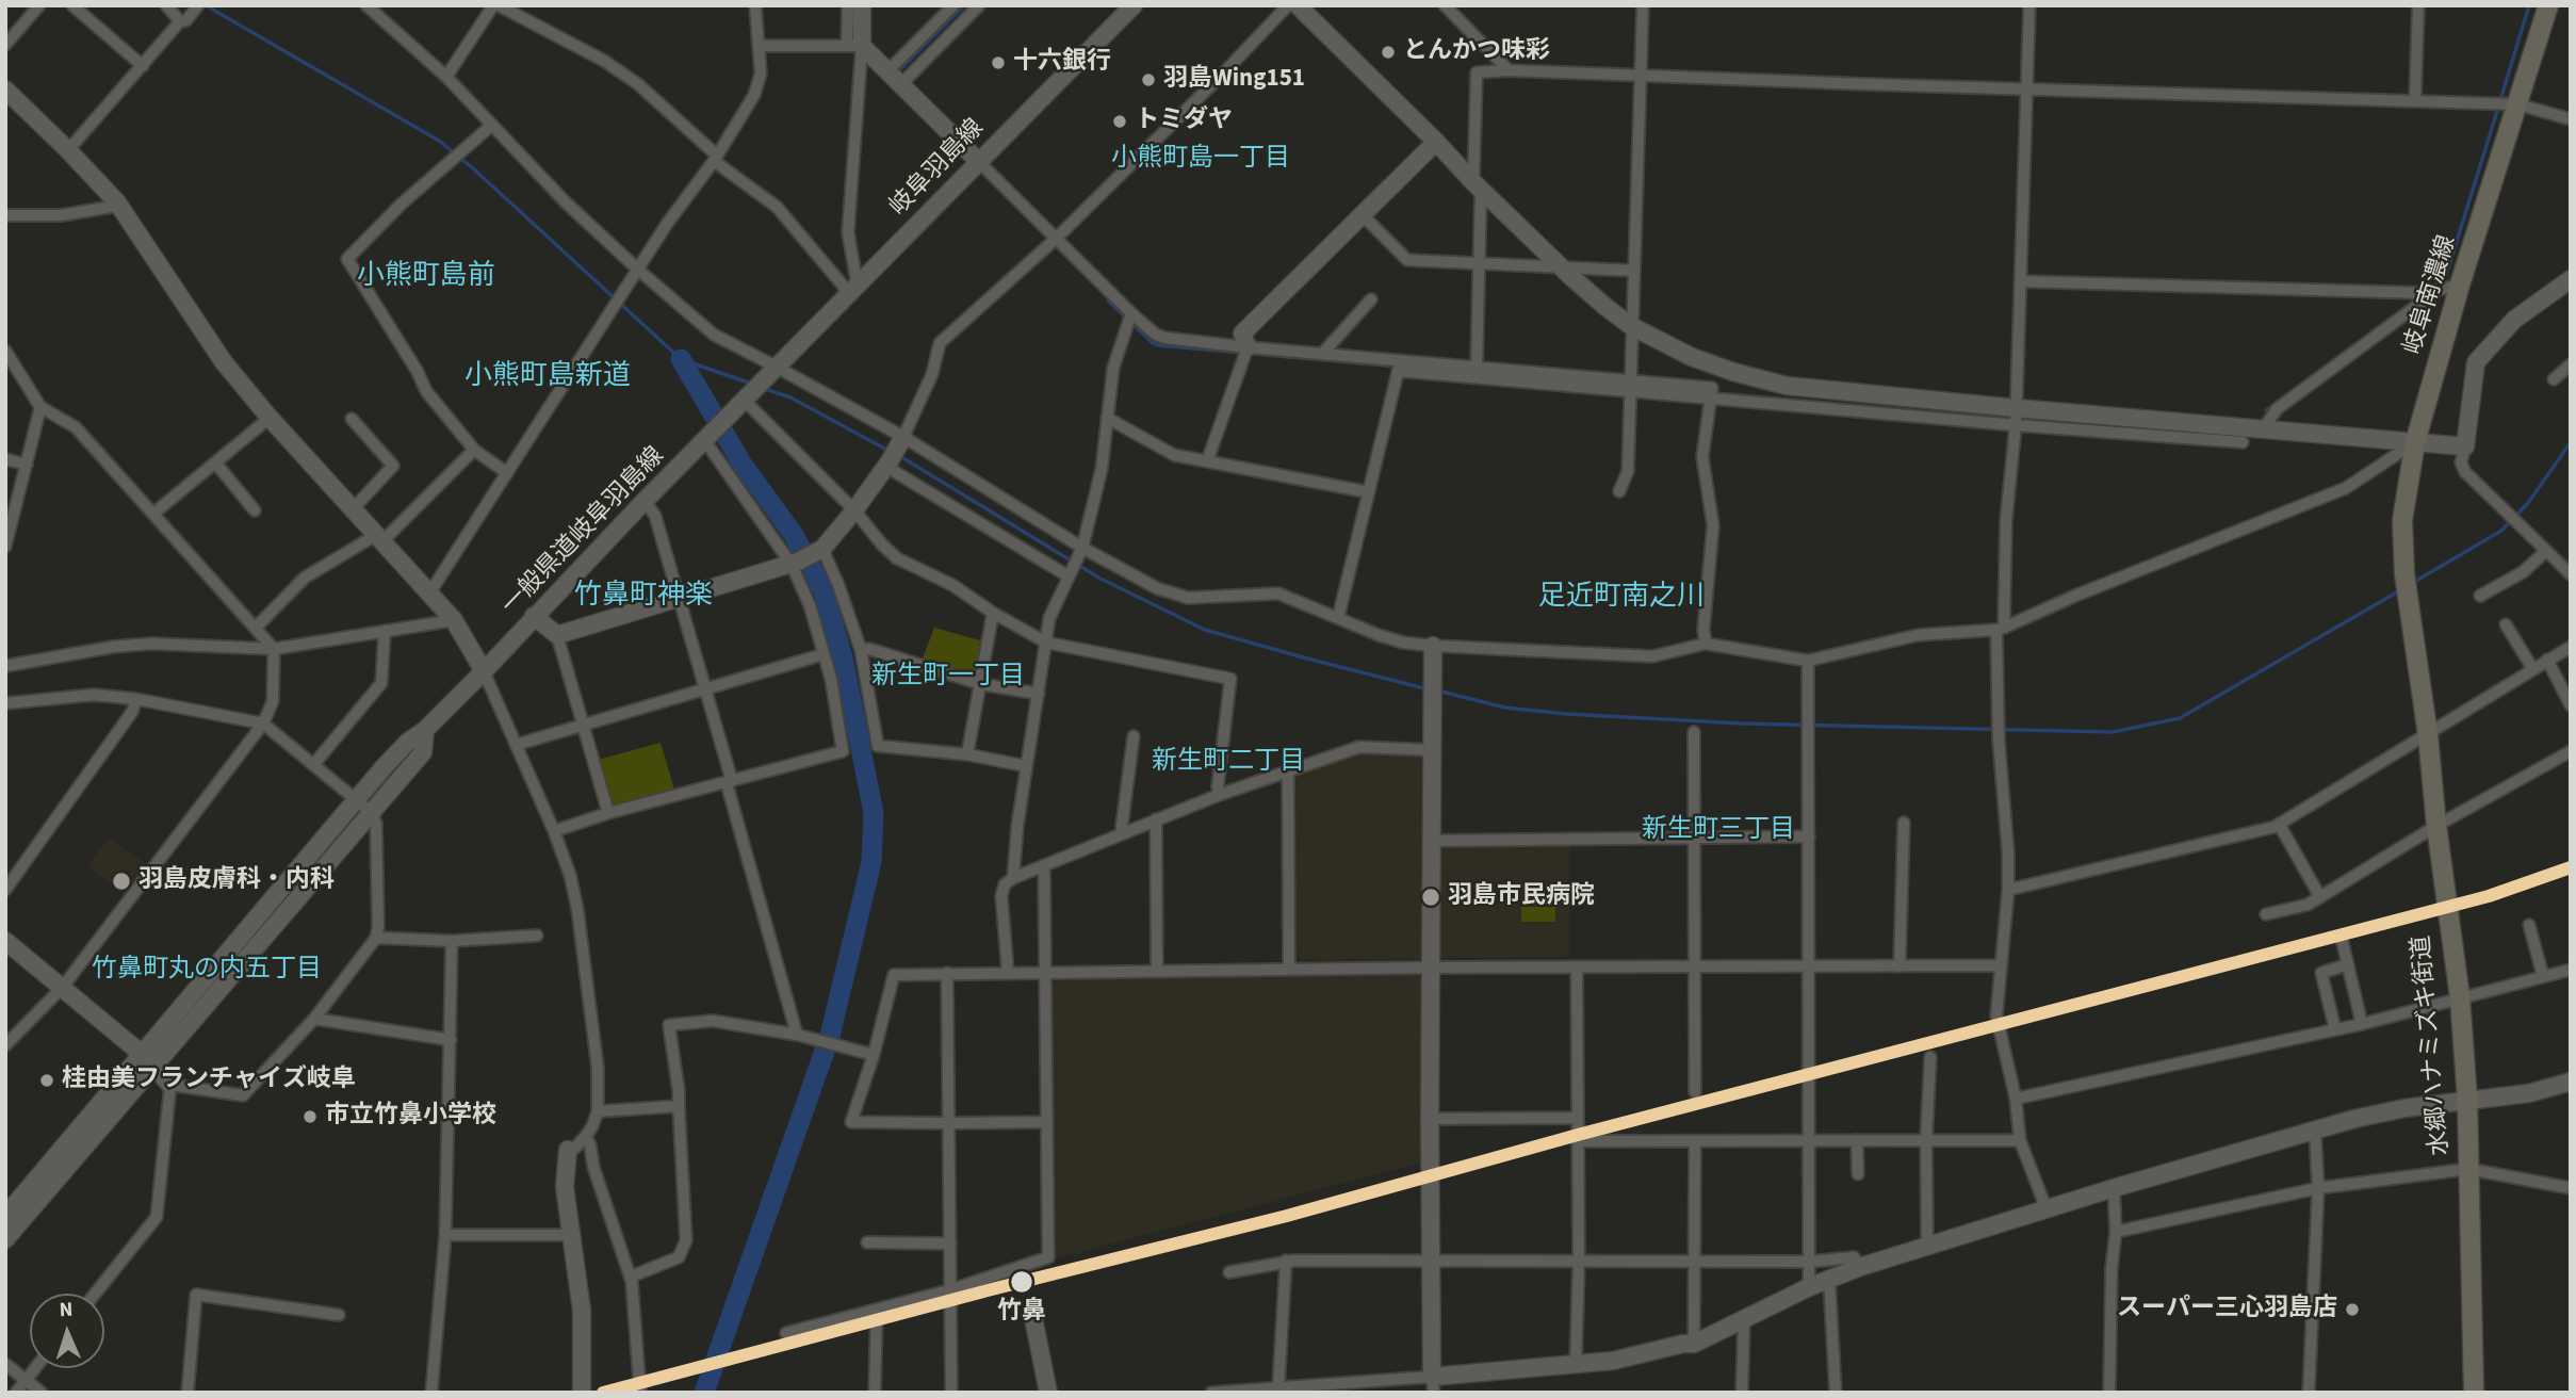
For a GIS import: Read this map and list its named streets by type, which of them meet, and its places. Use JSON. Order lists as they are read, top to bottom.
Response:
{
  "streets": {
    "main road": ["岐阜南濃線", "水郷ハナミズキ街道"],
    "street": ["岐阜羽島線", "一般県道岐阜羽島線"]
  },
  "crossings": [
    ["岐阜羽島線", "一般県道岐阜羽島線"],
    ["岐阜南濃線", "水郷ハナミズキ街道"]
  ],
  "districts": [
    "小熊町島一丁目",
    "小熊町島前",
    "小熊町島新道",
    "竹鼻町神楽",
    "足近町南之川",
    "新生町一丁目",
    "新生町二丁目",
    "新生町三丁目",
    "竹鼻町丸の内五丁目"
  ],
  "places": [
    "とんかつ味彩",
    "十六銀行",
    "羽島Wing151",
    "トミダヤ",
    "羽島皮膚科・内科",
    "羽島市民病院",
    "桂由美フランチャイズ岐阜",
    "市立竹鼻小学校",
    "竹鼻",
    "スーパー三心羽島店"
  ],
  "north": "top"
}
